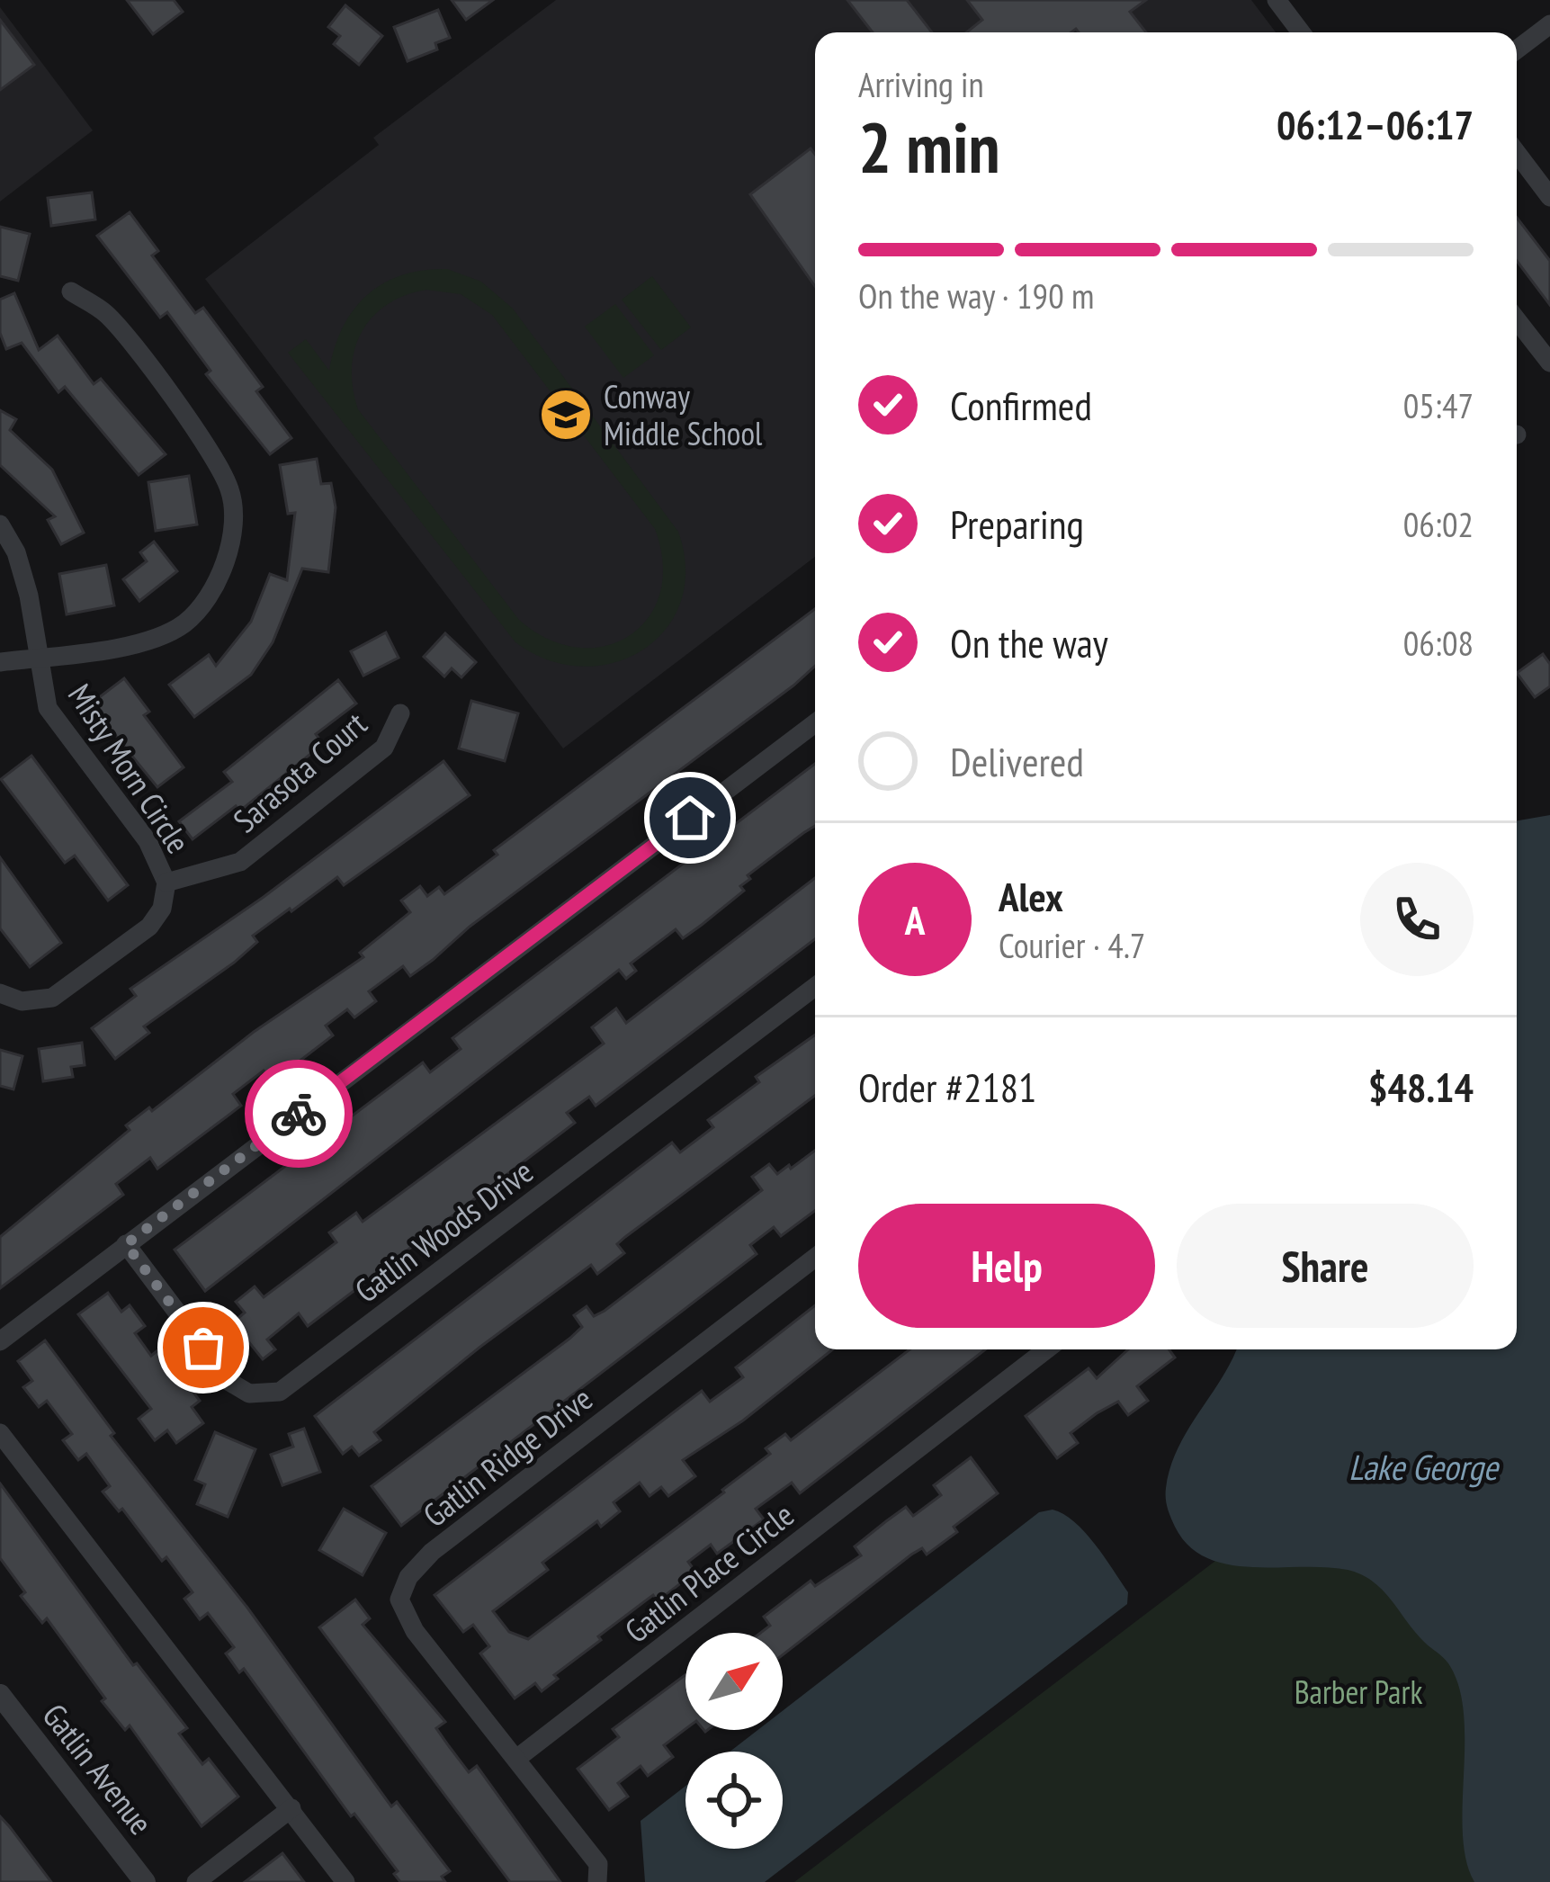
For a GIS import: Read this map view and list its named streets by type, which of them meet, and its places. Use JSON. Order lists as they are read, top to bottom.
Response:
{
  "streets": {
    "street": [
      "Misty Morn Circle",
      "Sarasota Court",
      "Gatlin Woods Drive",
      "Gatlin Ridge Drive",
      "Gatlin Place Circle",
      "Gatlin Avenue"
    ]
  },
  "crossings": [
    ["Misty Morn Circle", "Sarasota Court"],
    ["Gatlin Ridge Drive", "Gatlin Place Circle"]
  ],
  "water": ["Lake George"],
  "parks": ["Barber Park"],
  "places": {
    "school or university": ["Conway Middle School"]
  },
  "north": "top right",
  "page": {
    "heading": ["2 min", "Arriving in", "06:12–06:17"],
    "panel": [
      "Alex",
      "Courier · 4.7",
      "Order #2181",
      "$48.14"
    ],
    "bar": "On the way · 190 m",
    "list": [
      ["Confirmed", "05:47"],
      ["Preparing", "06:02"],
      ["On the way", "06:08"],
      "Delivered"
    ],
    "round": "A",
    "buttons": ["Help", "Share"]
  }
}
